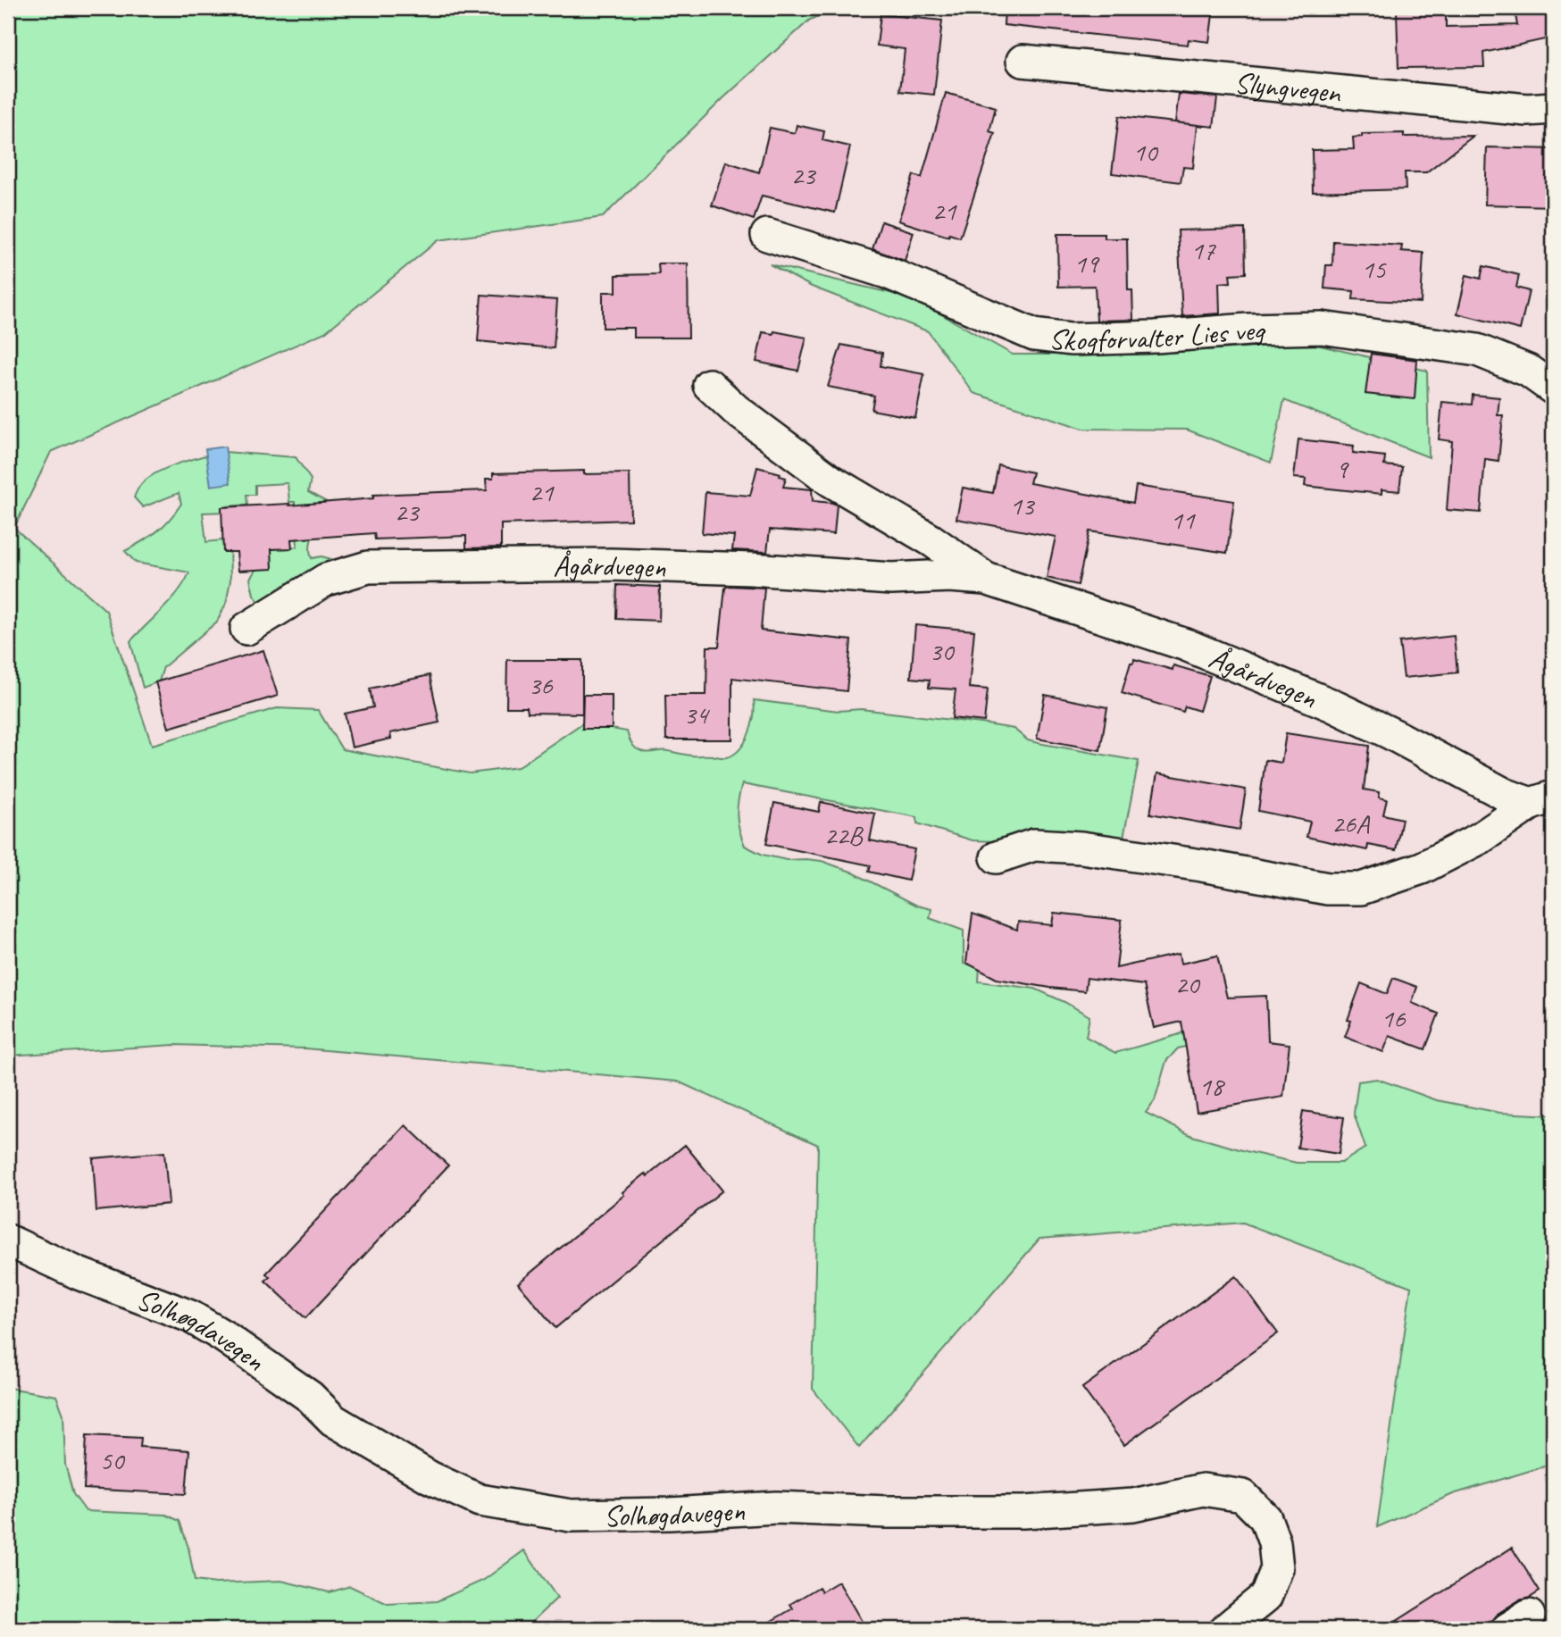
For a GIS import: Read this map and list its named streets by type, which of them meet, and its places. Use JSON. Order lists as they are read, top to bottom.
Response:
{
  "streets": {
    "street": [
      "Slyngvegen",
      "Skogforvalter Lies veg",
      "Ågårdvegen",
      "Solhøgdavegen"
    ]
  },
  "house_numbers": [
    "10",
    "23",
    "21",
    "17",
    "19",
    "15",
    "9",
    "21",
    "13",
    "23",
    "11",
    "30",
    "36",
    "34",
    "26A",
    "22B",
    "20",
    "16",
    "18",
    "50"
  ]
}
